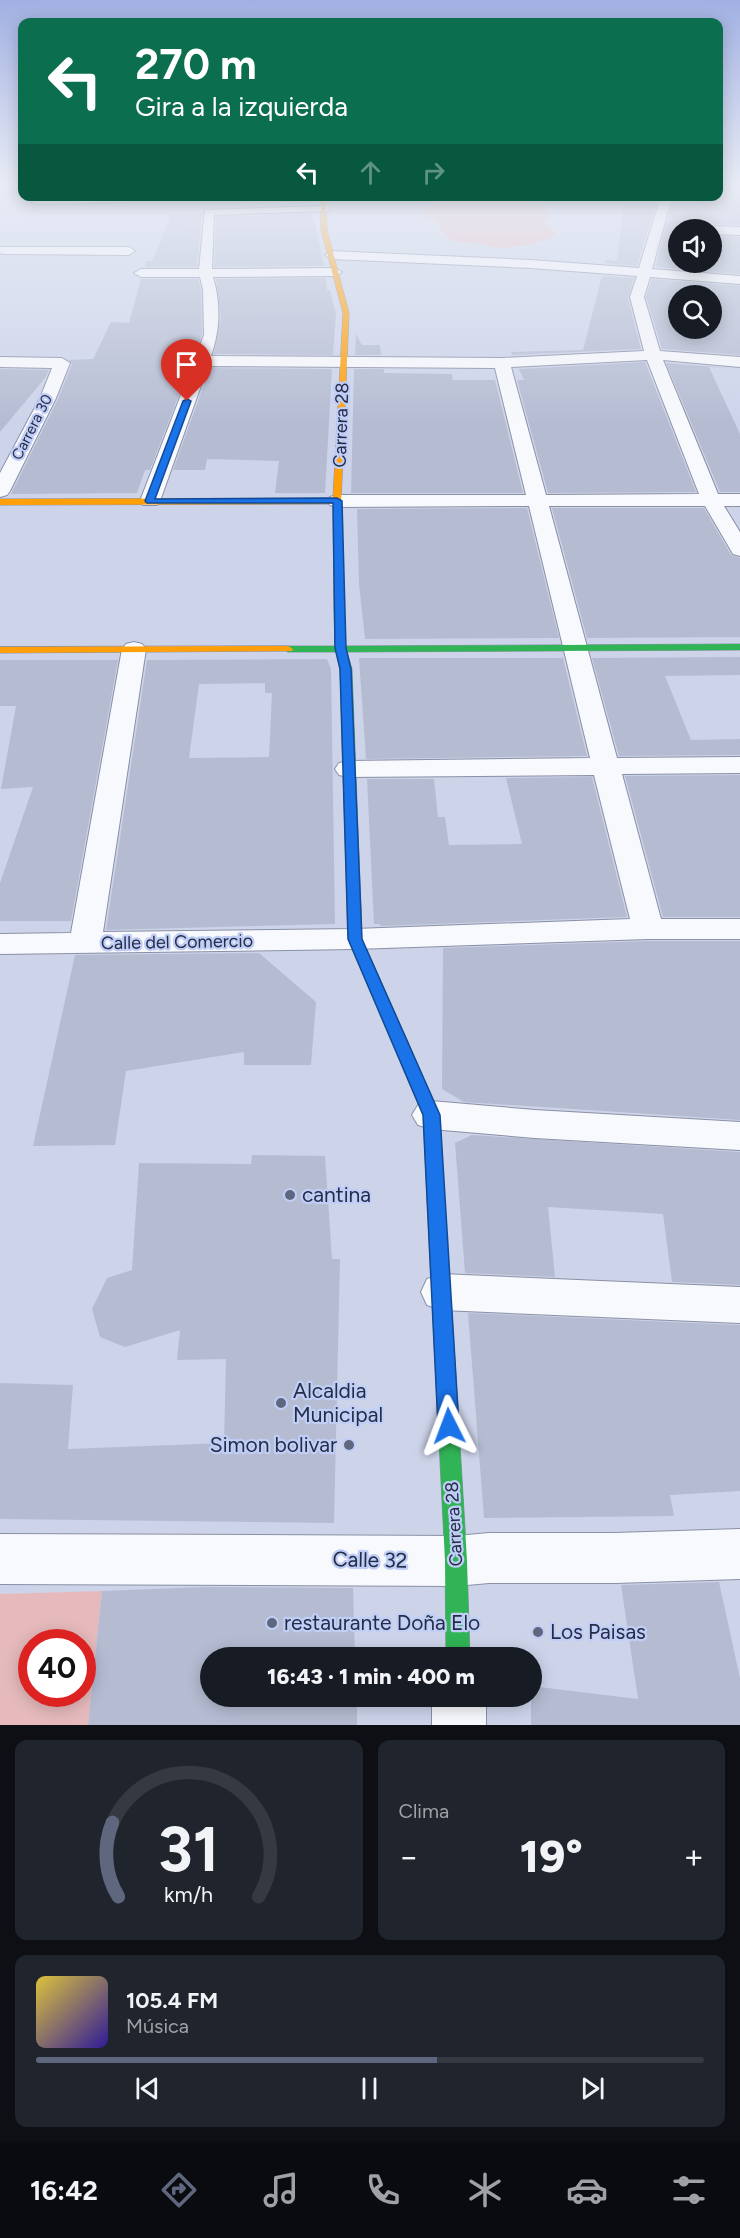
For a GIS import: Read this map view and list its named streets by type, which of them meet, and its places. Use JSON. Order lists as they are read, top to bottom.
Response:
{
  "streets": {
    "main road": ["Carrera 28"],
    "street": ["Carrera 30", "Calle del Comercio", "Calle 32"]
  },
  "crossings": [
    ["Carrera 28", "Calle del Comercio"],
    ["Carrera 28", "Calle 32"]
  ],
  "places": [
    "cantina",
    "Alcaldia Municipal",
    "Simon bolivar",
    "restaurante Doña Elo",
    "Los Paisas"
  ],
  "page": {
    "turn": ["270 m", "Gira a la izquierda"],
    "limit": "40",
    "trip": "16:43 · 1 min · 400 m",
    "tile": "Clima",
    "heat": ["−", "19°", "+"],
    "song": ["105.4 FM", "Música"],
    "tabs": "16:42",
    "gauge": ["31", "km/h"]
  }
}
